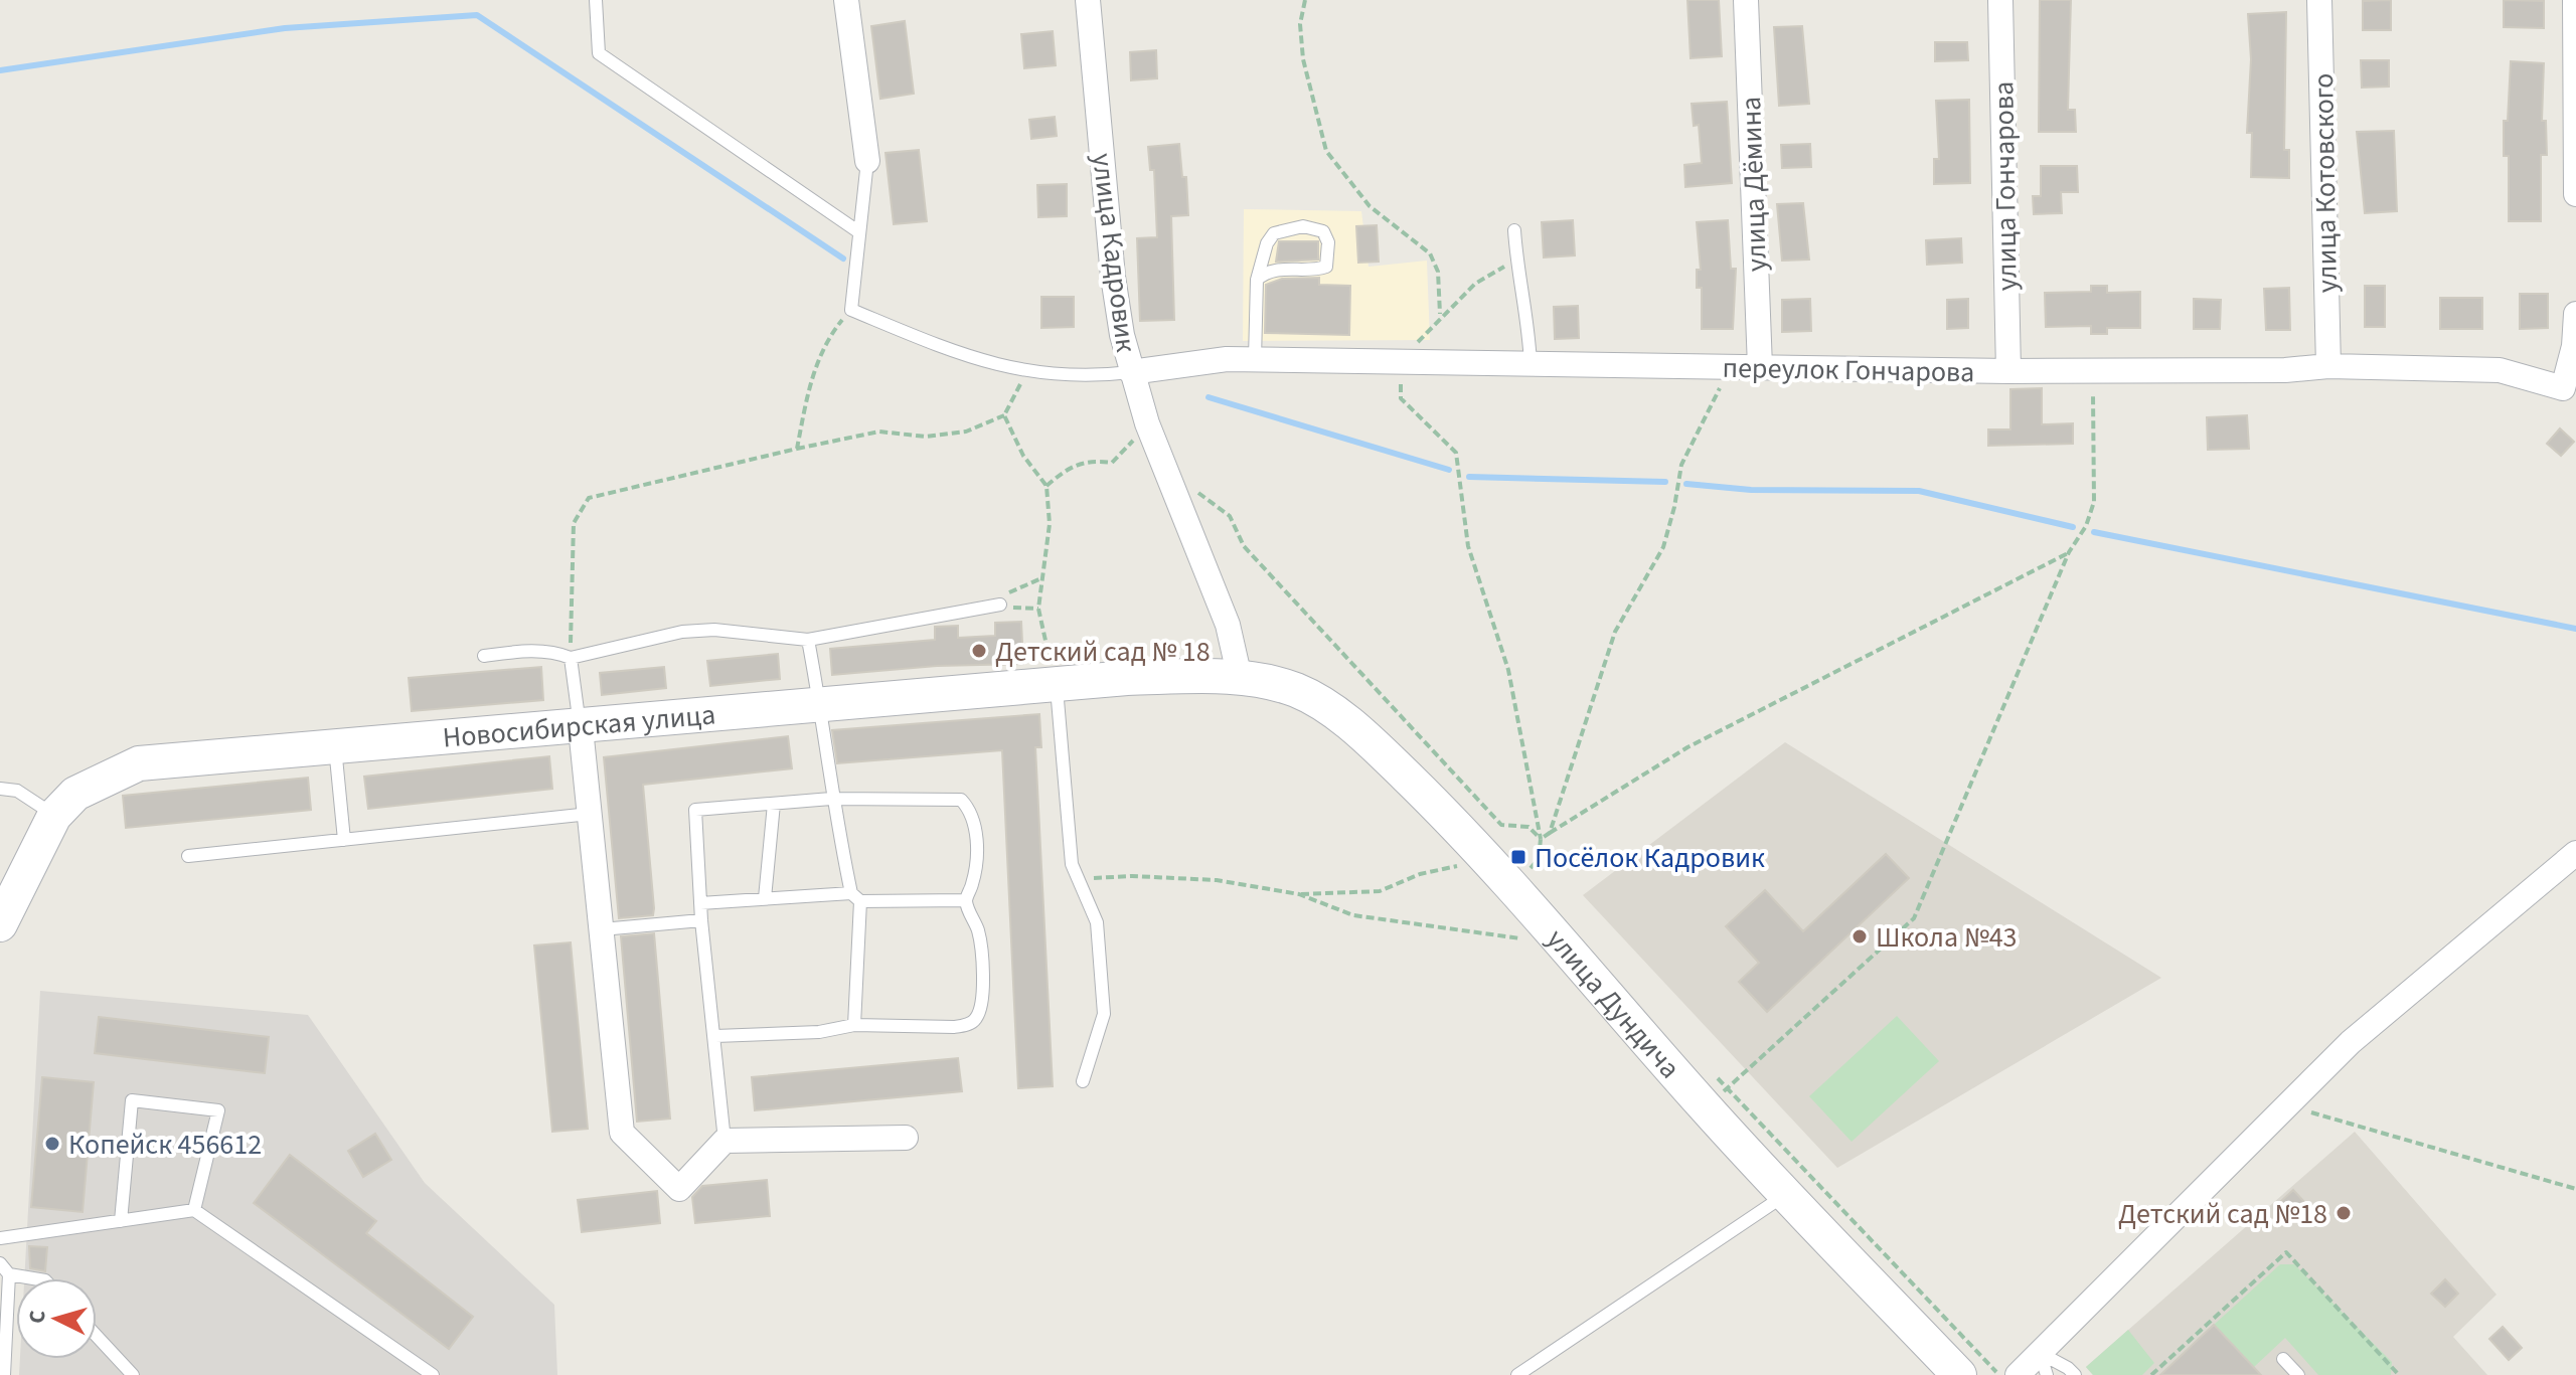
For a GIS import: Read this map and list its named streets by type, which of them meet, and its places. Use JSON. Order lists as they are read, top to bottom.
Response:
{
  "streets": {
    "main road": ["Новосибирская улица", "улица Дундича"],
    "street": [
      "улица Котовского",
      "улица Дёмина",
      "улица Гончарова",
      "улица Кадровик",
      "переулок Гончарова"
    ]
  },
  "crossings": [
    ["улица Котовского", "переулок Гончарова"],
    ["улица Дёмина", "переулок Гончарова"],
    ["улица Гончарова", "переулок Гончарова"],
    ["улица Кадровик", "переулок Гончарова"],
    ["улица Кадровик", "Новосибирская улица"],
    ["улица Кадровик", "улица Дундича"],
    ["Новосибирская улица", "улица Дундича"]
  ],
  "places": {
    "other": [
      "Детский сад № 18",
      "Школа №43",
      "Копейск 456612",
      "Детский сад №18"
    ],
    "transit": ["Посёлок Кадровик"]
  },
  "north": "left"
}
